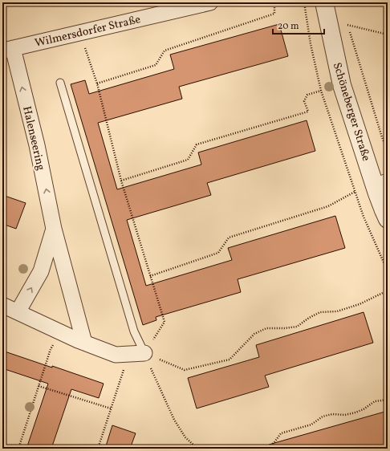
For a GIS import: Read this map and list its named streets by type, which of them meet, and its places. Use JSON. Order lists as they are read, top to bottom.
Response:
{
  "streets": {
    "street": ["Wilmersdorfer Straße", "Schöneberger Straße", "Halenseering"]
  },
  "crossings": [
    ["Wilmersdorfer Straße", "Halenseering"]
  ],
  "scale_bar": "20 m"
}
